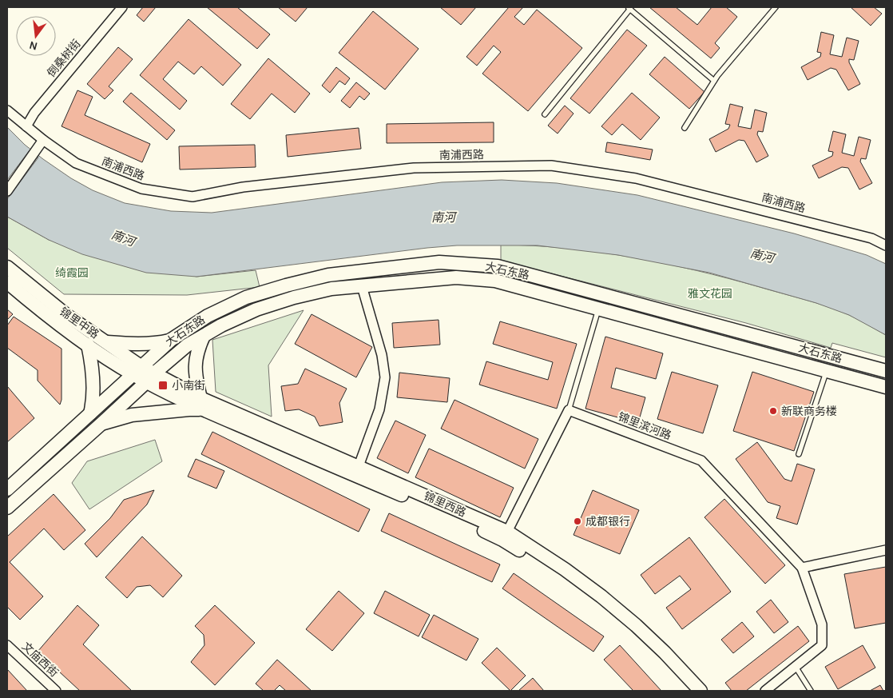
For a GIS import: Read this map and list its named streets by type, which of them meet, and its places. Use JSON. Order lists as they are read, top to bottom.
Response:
{
  "streets": {
    "main road": ["大石东路", "锦里中路", "锦里西路"],
    "street": [
      "倒桑树街",
      "南浦西路",
      "锦里滨河路",
      "文庙西街"
    ]
  },
  "crossings": [
    ["倒桑树街", "南浦西路"],
    ["大石东路", "锦里中路"],
    ["大石东路", "锦里西路"],
    ["锦里中路", "锦里西路"]
  ],
  "water": ["南河"],
  "parks": ["绮霞园", "雅文花园"],
  "places": {
    "transit": ["小南街"],
    "other": ["新联商务楼", "成都银行"]
  },
  "north": "bottom"
}
